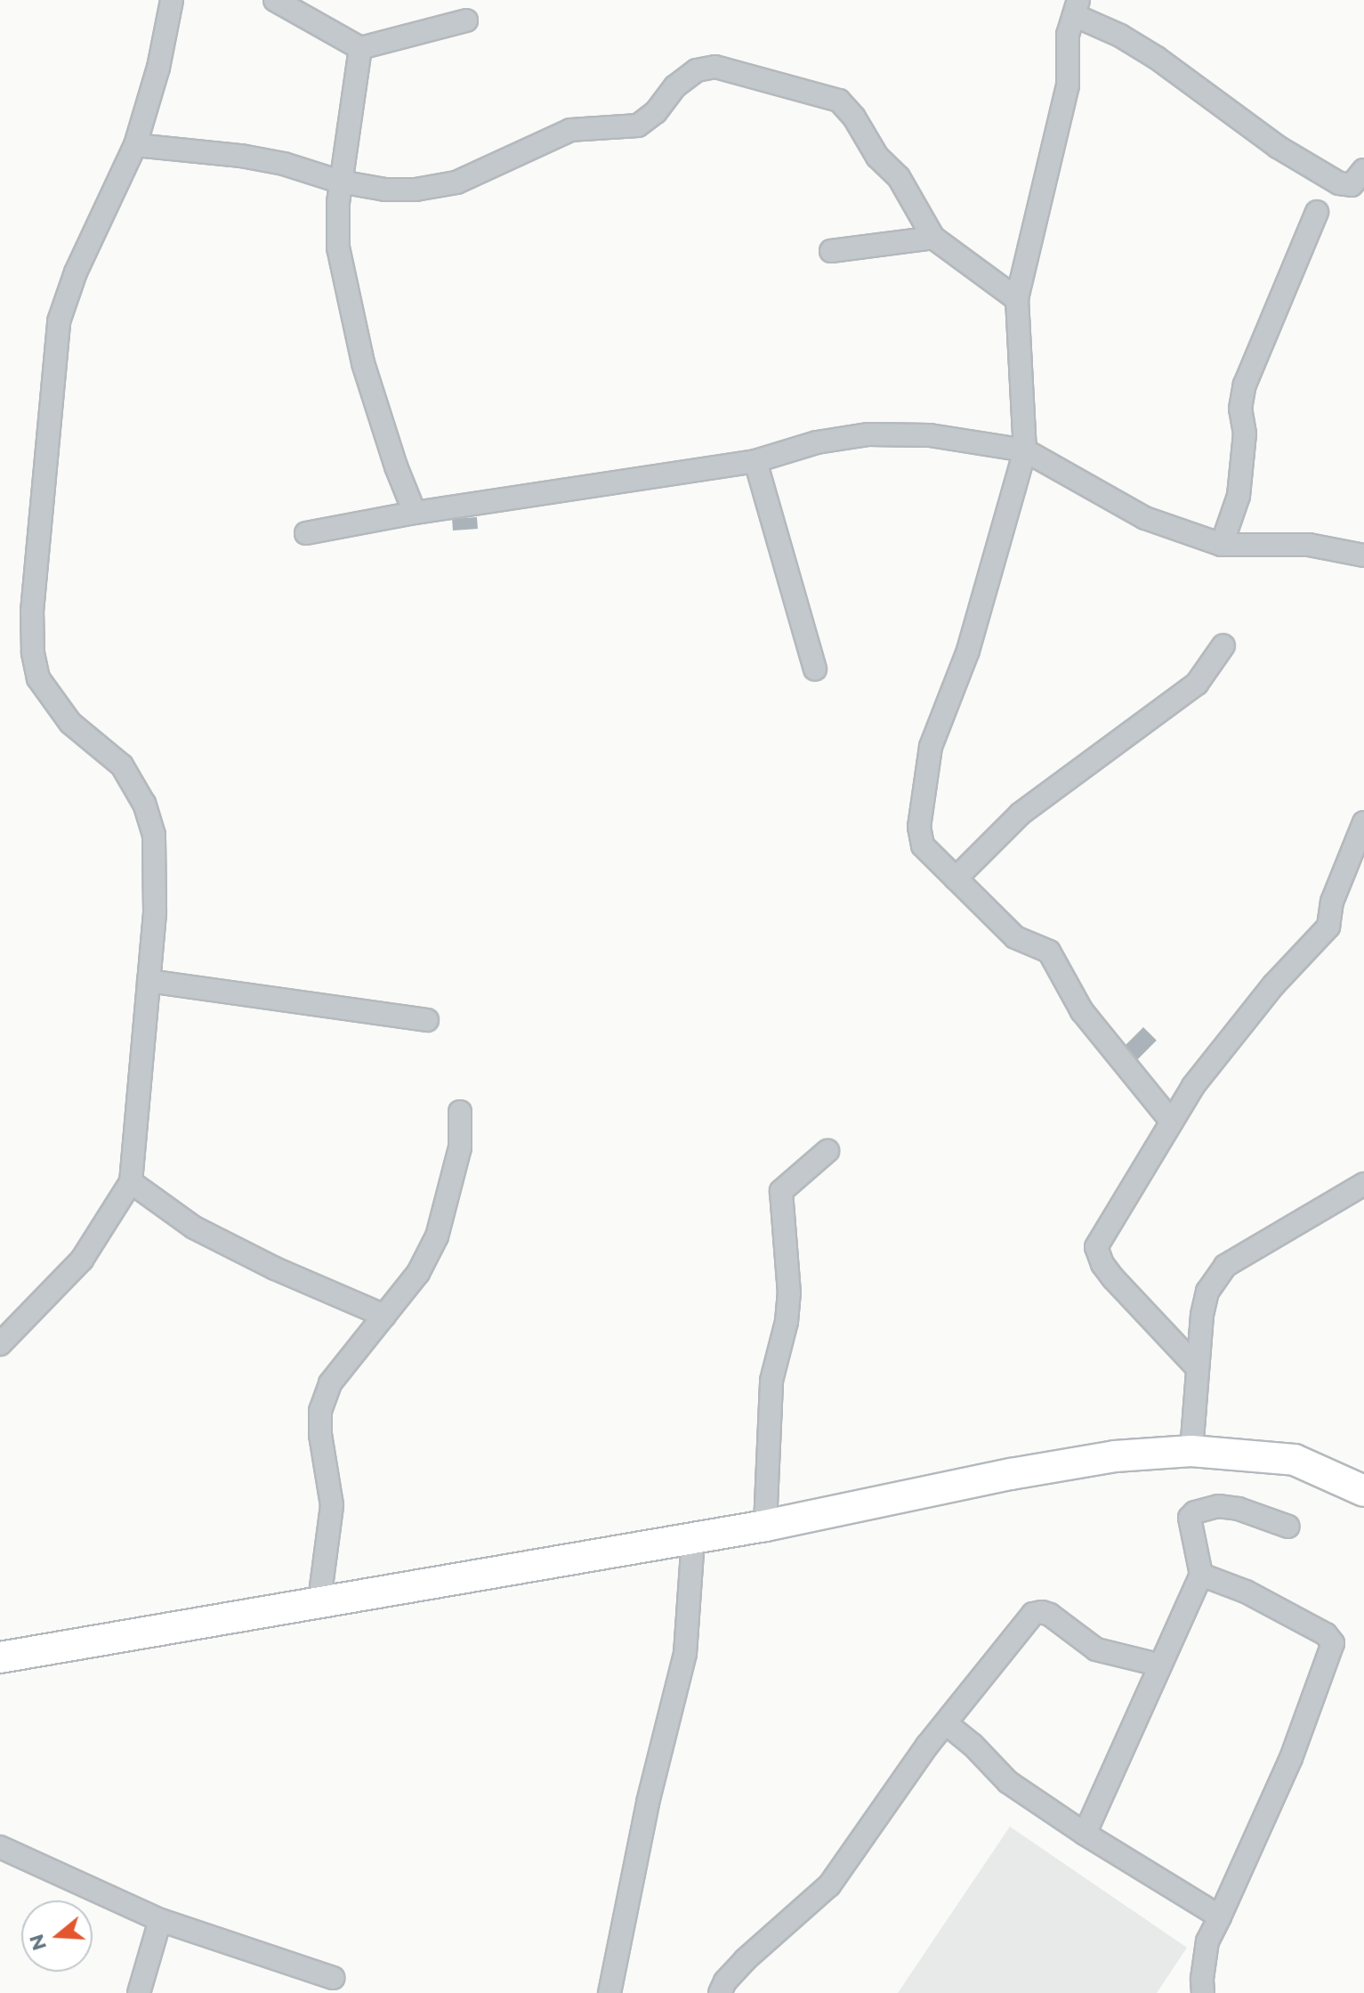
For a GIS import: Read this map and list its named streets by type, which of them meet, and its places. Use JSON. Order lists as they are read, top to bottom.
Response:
{
  "north": "left"
}
